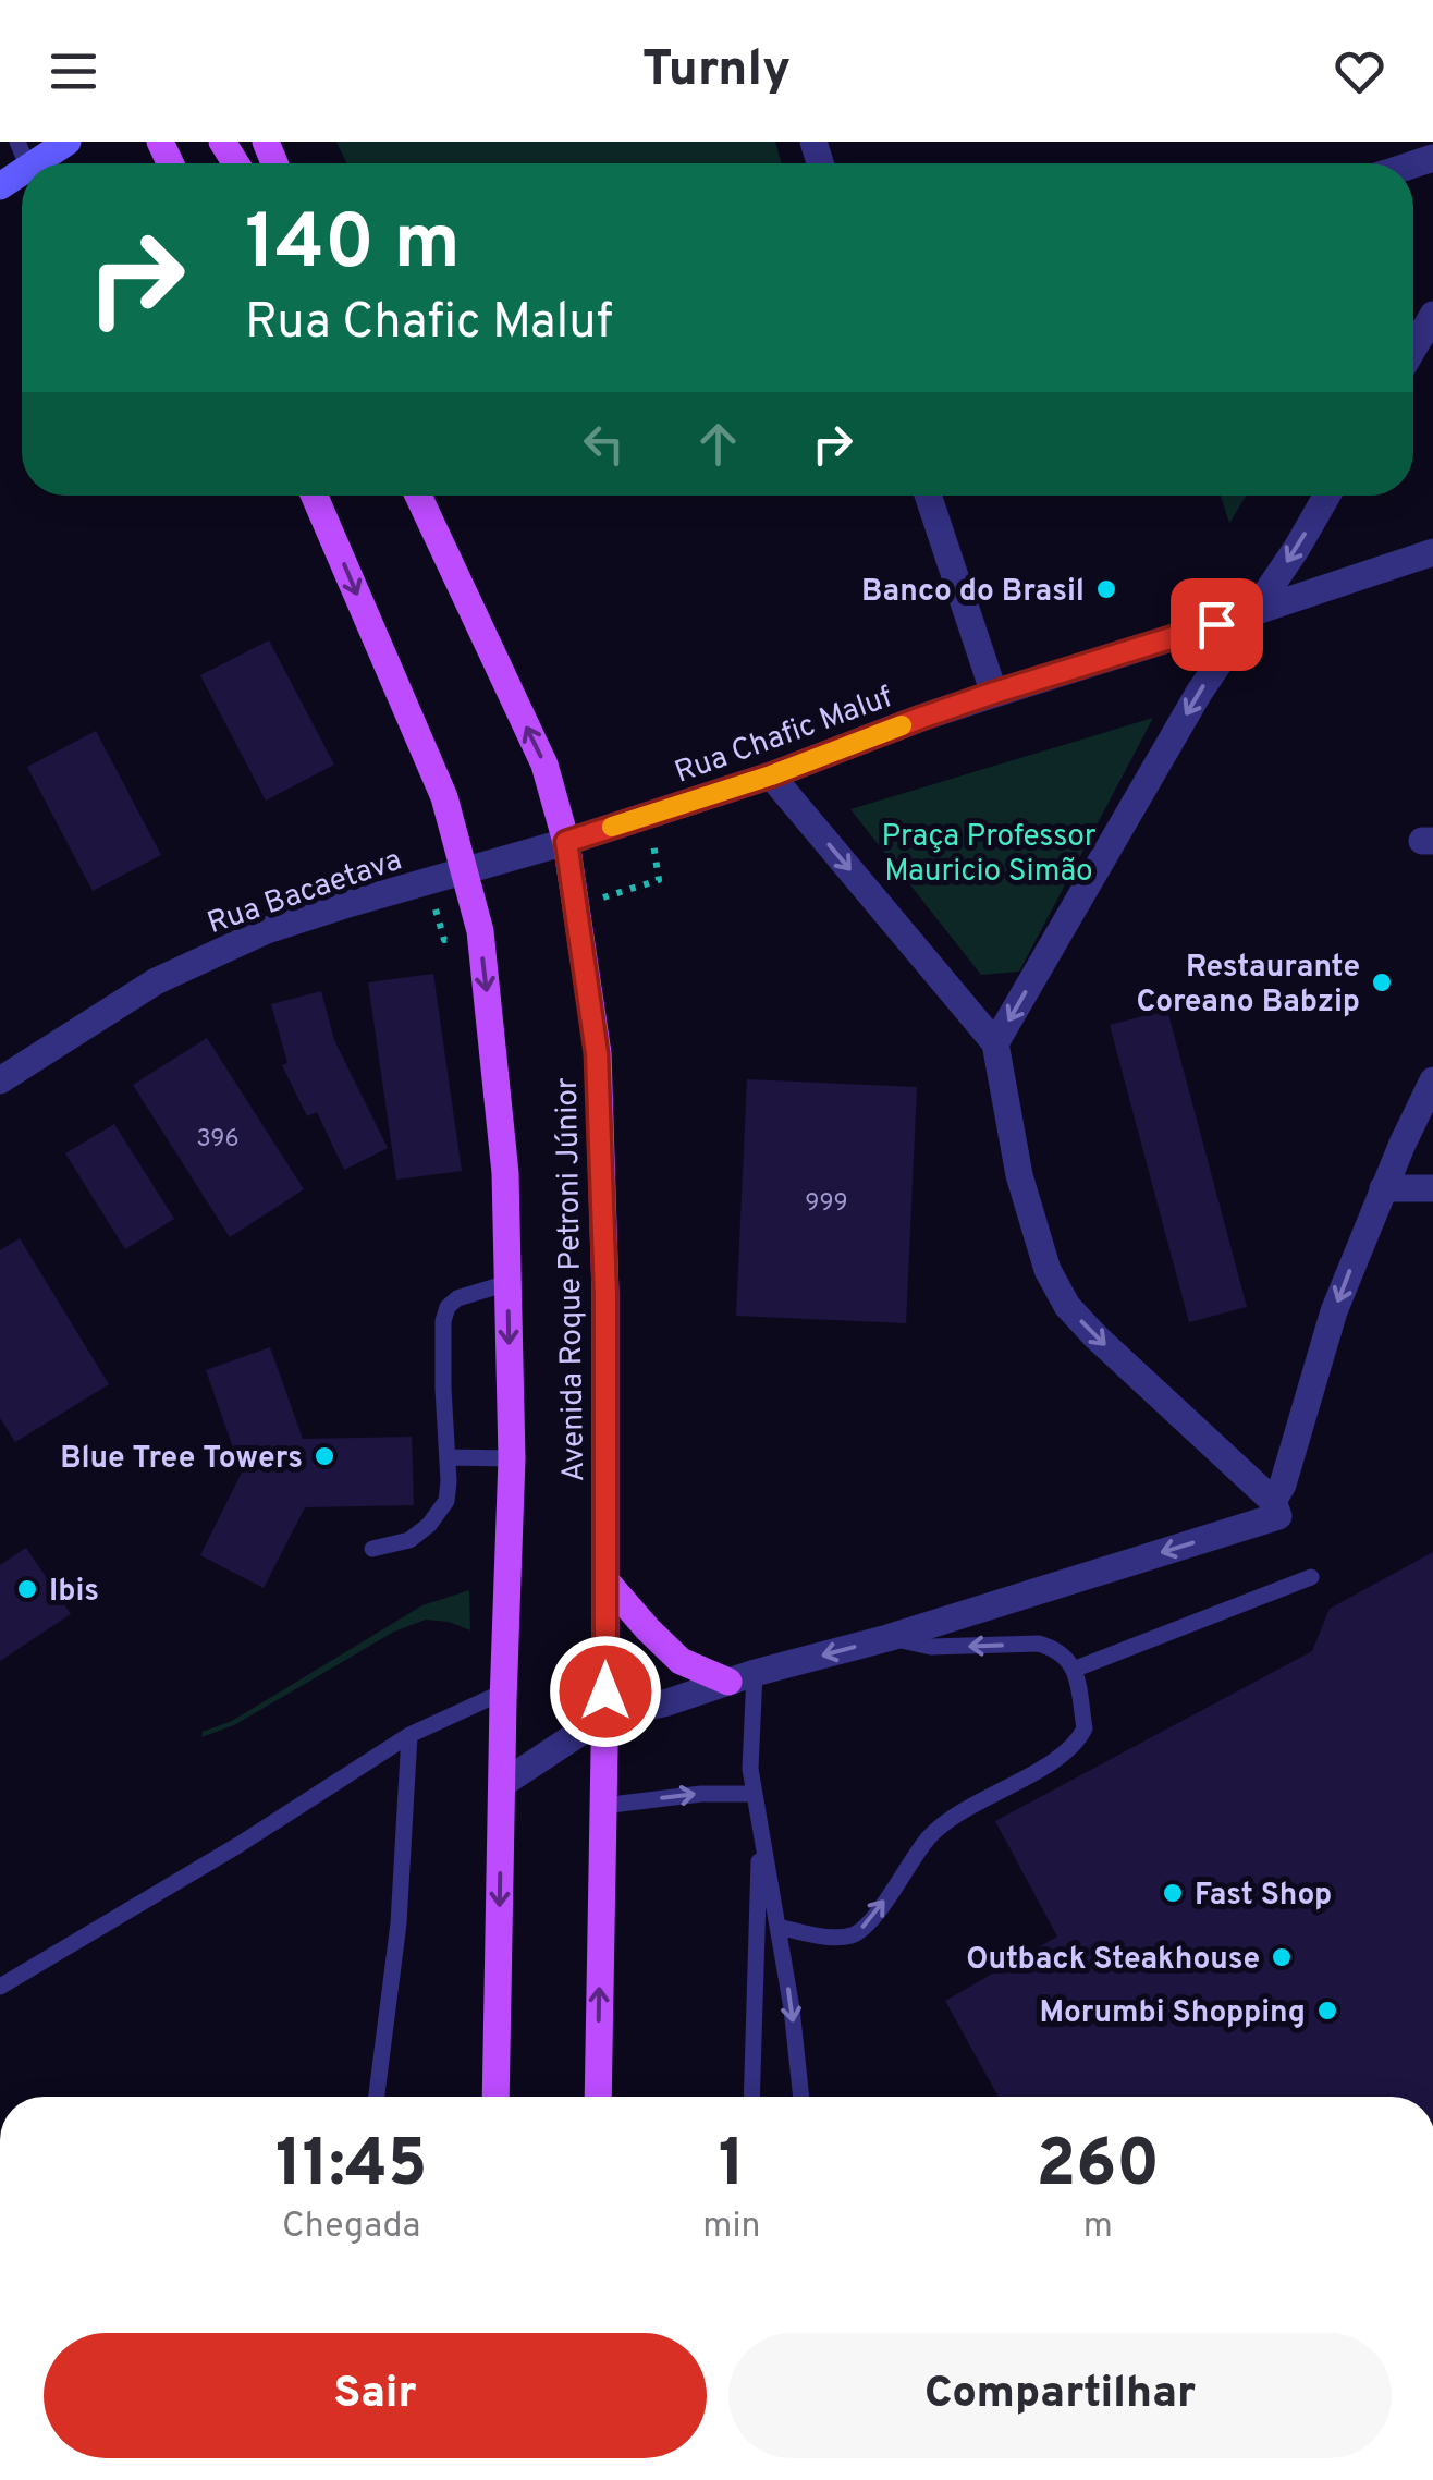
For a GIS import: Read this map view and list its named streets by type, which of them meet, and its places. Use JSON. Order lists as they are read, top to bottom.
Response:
{
  "streets": {
    "main road": ["Avenida Roque Petroni Júnior"],
    "street": ["Rua Chafic Maluf", "Rua Bacaetava"]
  },
  "crossings": [
    ["Rua Chafic Maluf", "Rua Bacaetava"],
    ["Rua Chafic Maluf", "Avenida Roque Petroni Júnior"],
    ["Rua Bacaetava", "Avenida Roque Petroni Júnior"]
  ],
  "parks": ["Praça Professor Mauricio Simão"],
  "places": [
    "Banco do Brasil",
    "Restaurante Coreano Babzip",
    "Blue Tree Towers",
    "Ibis",
    "Fast Shop",
    "Outback Steakhouse",
    "Morumbi Shopping"
  ],
  "house_numbers": ["396", "999"],
  "page": {
    "header": "Turnly",
    "turn": ["140 m", "Rua Chafic Maluf"],
    "eta": [
      "11:45",
      "Chegada",
      "1",
      "min",
      "260",
      "m"
    ],
    "buttons": ["Sair", "Compartilhar"]
  }
}
